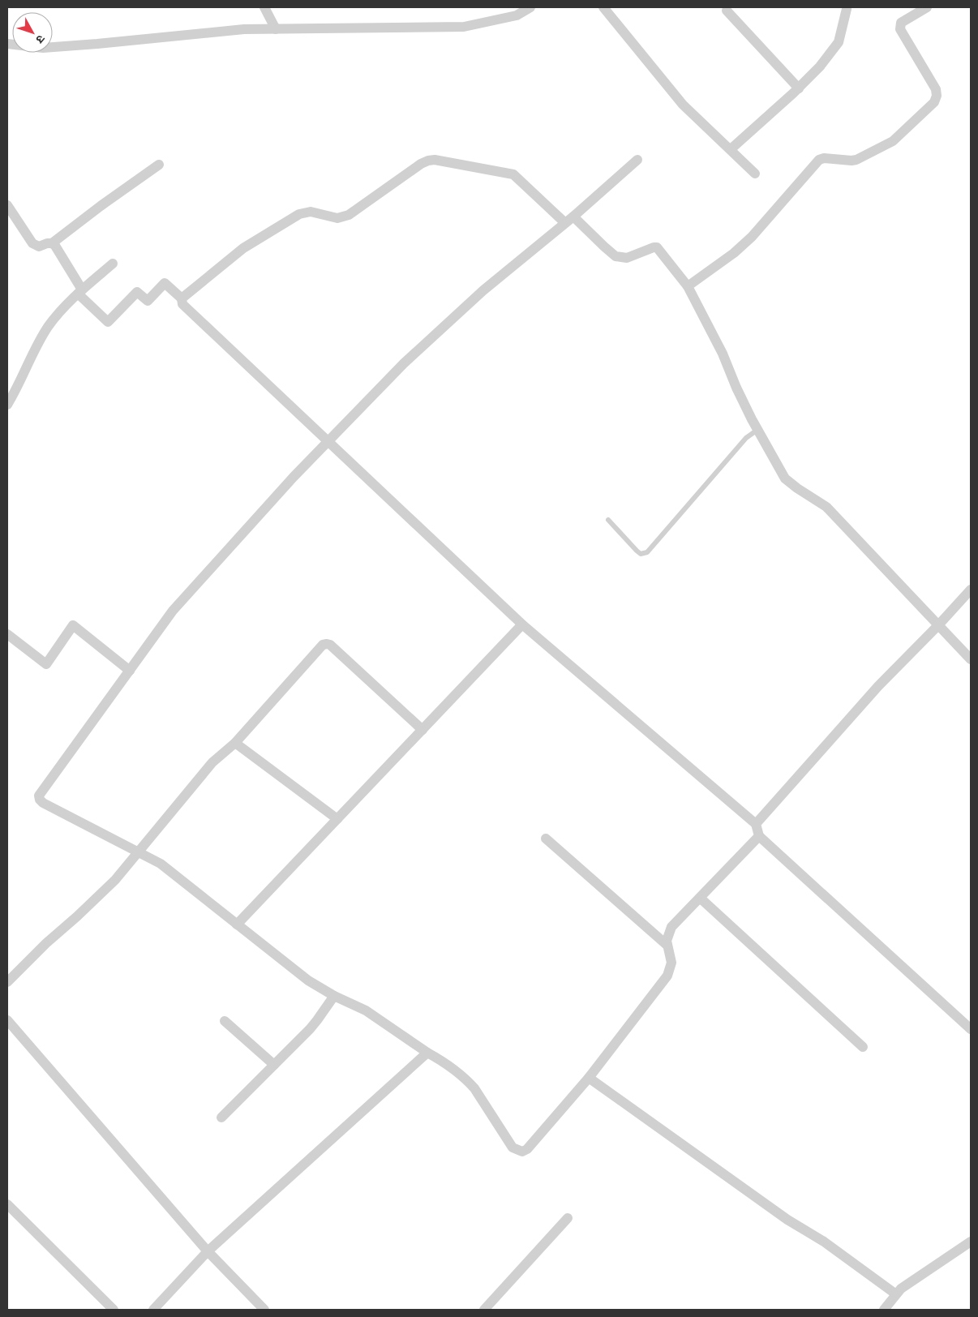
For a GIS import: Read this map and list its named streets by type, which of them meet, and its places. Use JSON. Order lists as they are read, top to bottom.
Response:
{
  "north": "bottom right"
}
